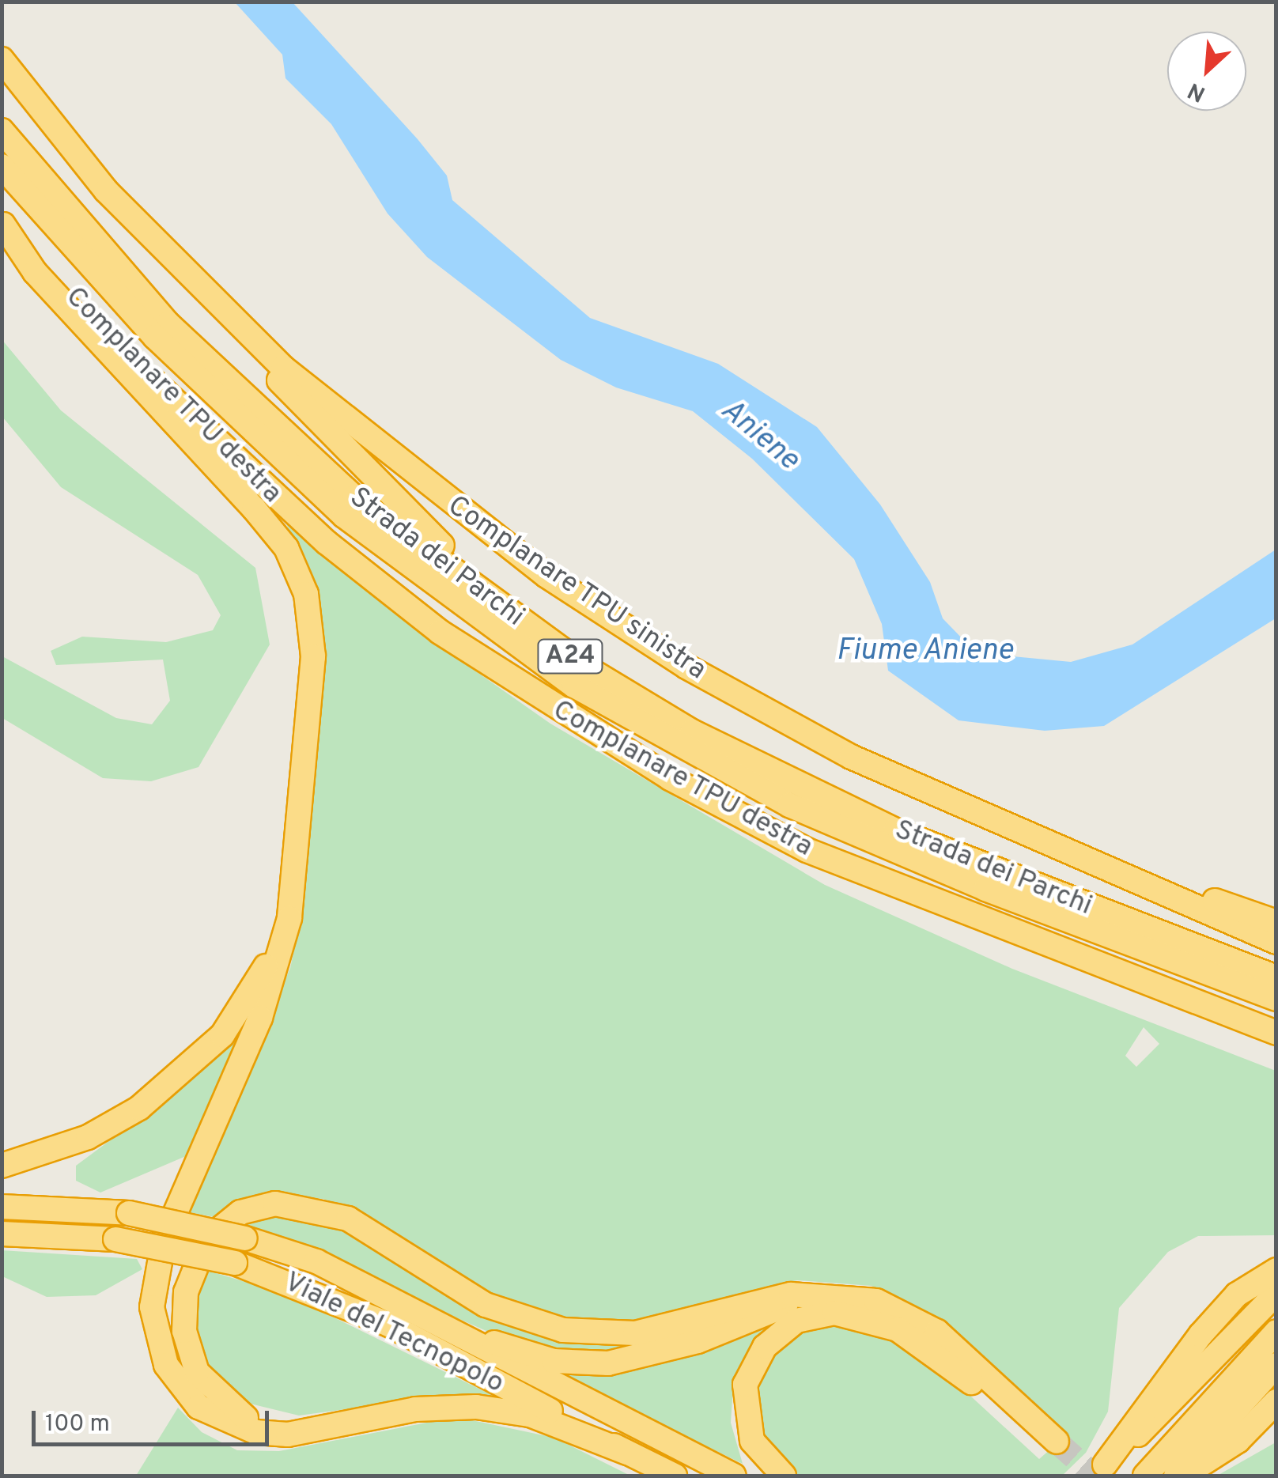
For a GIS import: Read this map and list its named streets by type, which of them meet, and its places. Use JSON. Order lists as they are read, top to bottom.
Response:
{
  "streets": {
    "highway": [
      "Complanare TPU destra",
      "Strada dei Parchi",
      "Complanare TPU sinistra",
      "A24",
      "Viale del Tecnopolo"
    ]
  },
  "water": ["Aniene", "Fiume Aniene"],
  "scale_bar": "100 m",
  "north": "bottom left"
}
